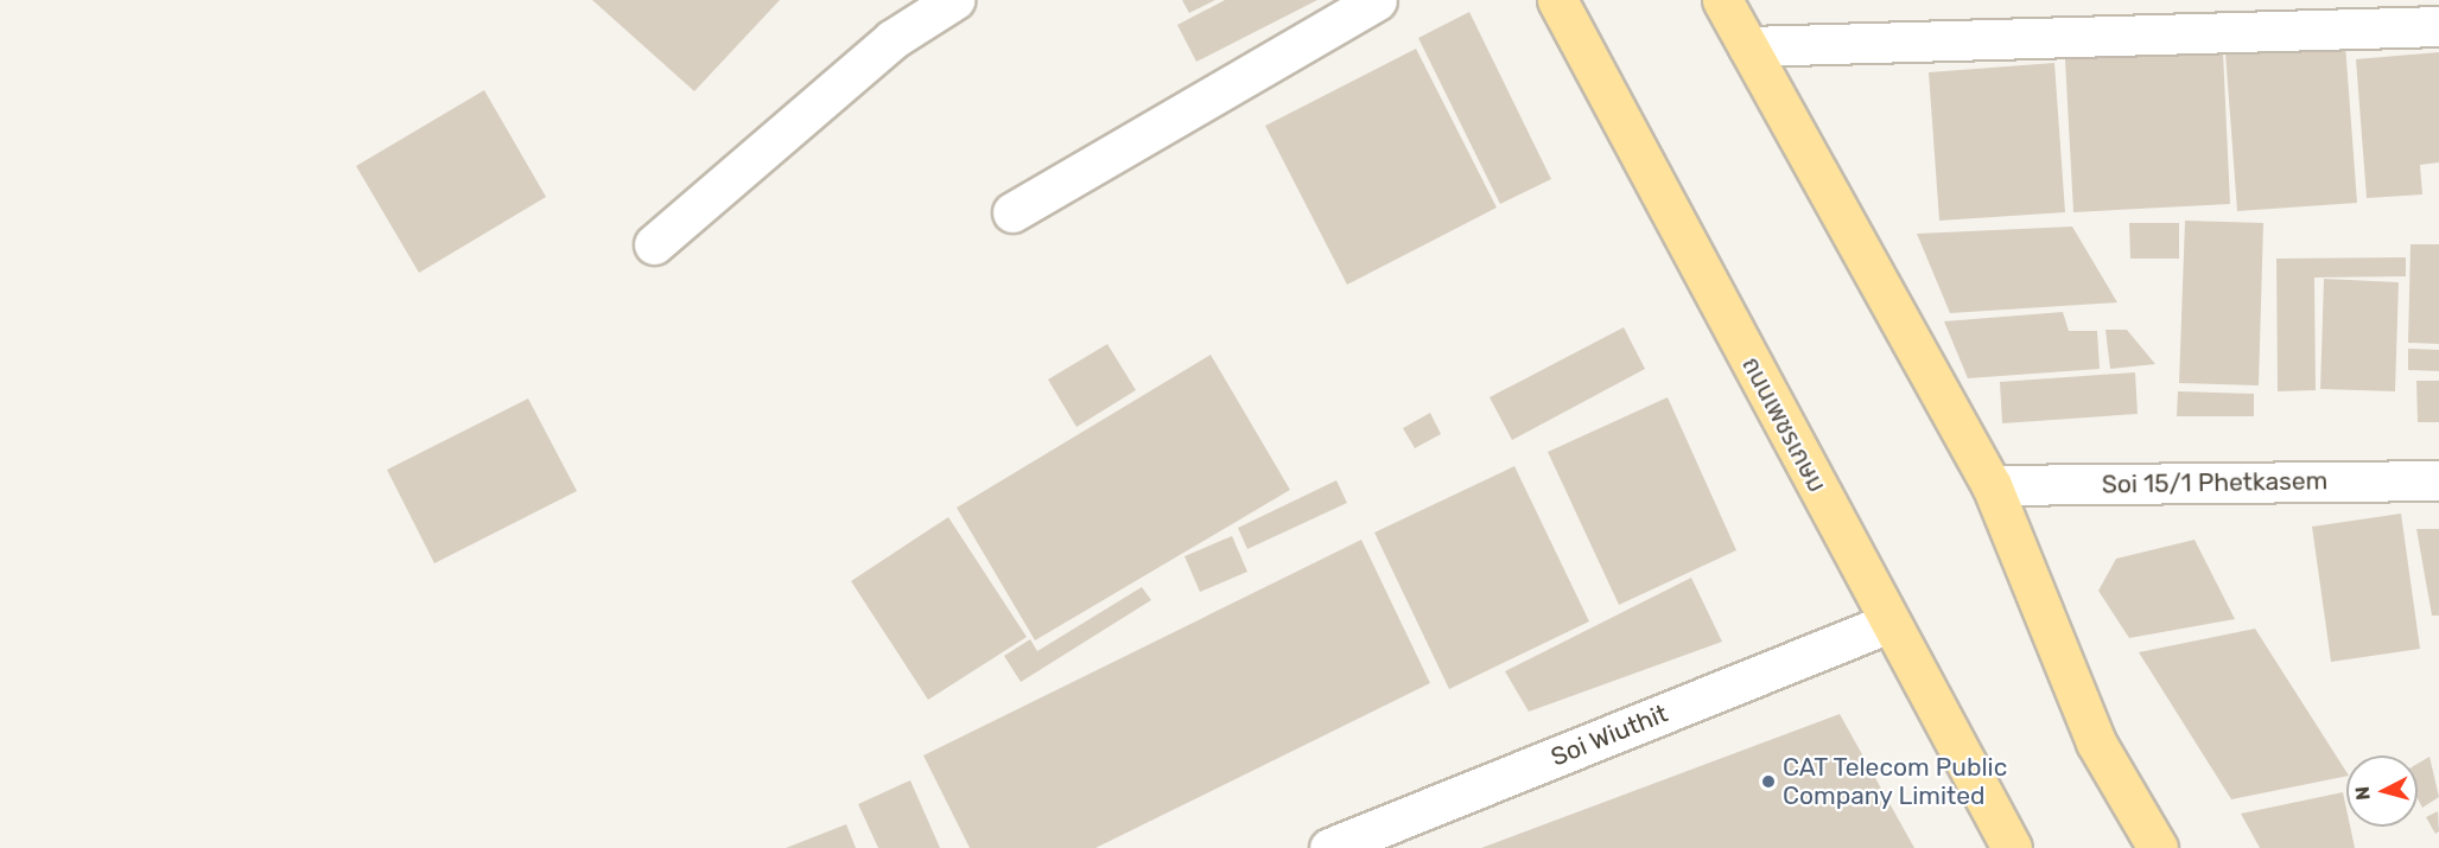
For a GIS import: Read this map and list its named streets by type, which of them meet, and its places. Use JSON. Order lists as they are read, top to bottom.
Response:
{
  "streets": {
    "main road": ["ถนนเพชรเกษม"],
    "street": ["Soi 15/1 Phetkasem", "Soi Wiuthit"]
  },
  "crossings": [
    ["ถนนเพชรเกษม", "Soi Wiuthit"]
  ],
  "places": ["CAT Telecom Public Company Limited"],
  "north": "left"
}
